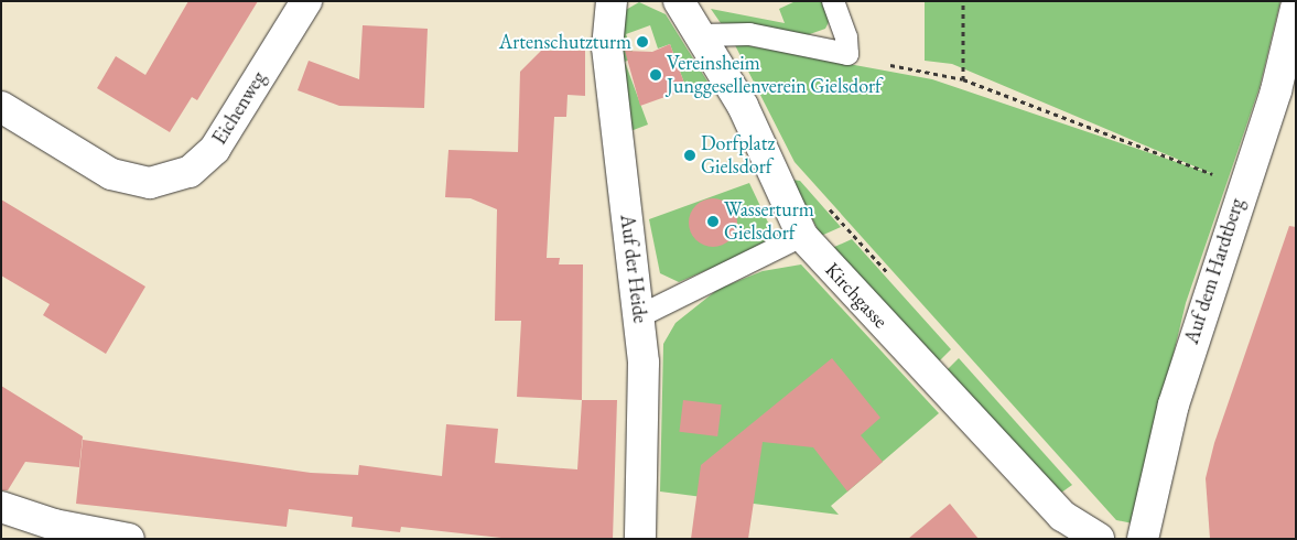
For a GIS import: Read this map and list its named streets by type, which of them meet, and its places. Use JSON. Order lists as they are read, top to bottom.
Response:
{
  "streets": {
    "street": [
      "Eichenweg",
      "Auf der Heide",
      "Auf dem Hardtberg",
      "Kirchgasse"
    ]
  },
  "places": [
    "Artenschutzturm",
    "Vereinsheim Junggesellenverein Gielsdorf",
    "Dorfplatz Gielsdorf",
    "Wasserturm Gielsdorf"
  ]
}
